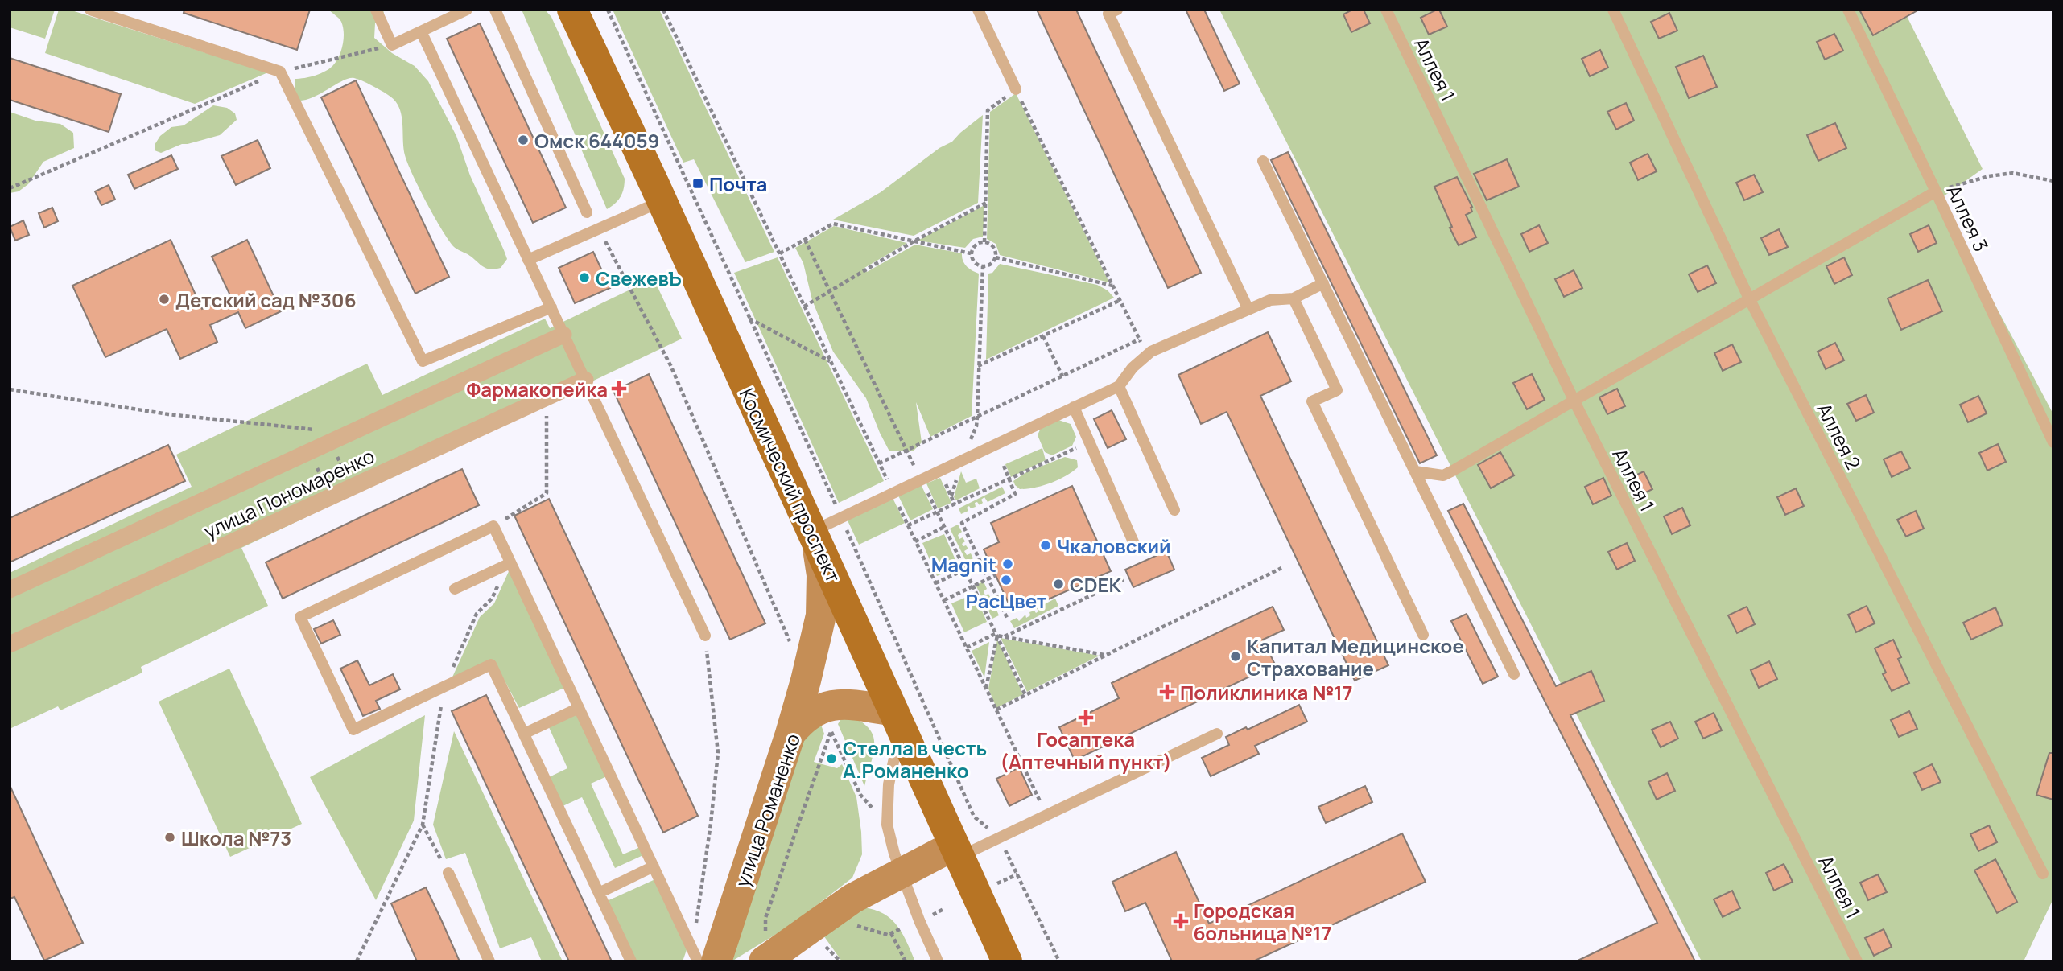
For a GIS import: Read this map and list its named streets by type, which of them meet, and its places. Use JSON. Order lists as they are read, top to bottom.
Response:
{
  "streets": {
    "main road": ["Космический проспект", "улица Романенко"],
    "street": ["улица Пономаренко"],
    "lane": ["Аллея 1", "Аллея 3", "Аллея 2"]
  },
  "crossings": [
    ["Космический проспект", "улица Романенко"]
  ],
  "places": {
    "other": [
      "Омск 644059",
      "СвежевЪ",
      "Детский сад №306",
      "Чкаловский",
      "Magnit",
      "РасЦвет",
      "CDEK",
      "Капитал Медицинское Страхование",
      "Стелла в честь А.Романенко",
      "Школа №73"
    ],
    "transit": ["Почта"],
    "health": [
      "Фармакопейка",
      "Поликлиника №17",
      "Госаптека (Аптечный пункт)",
      "Городская больница №17"
    ]
  }
}
